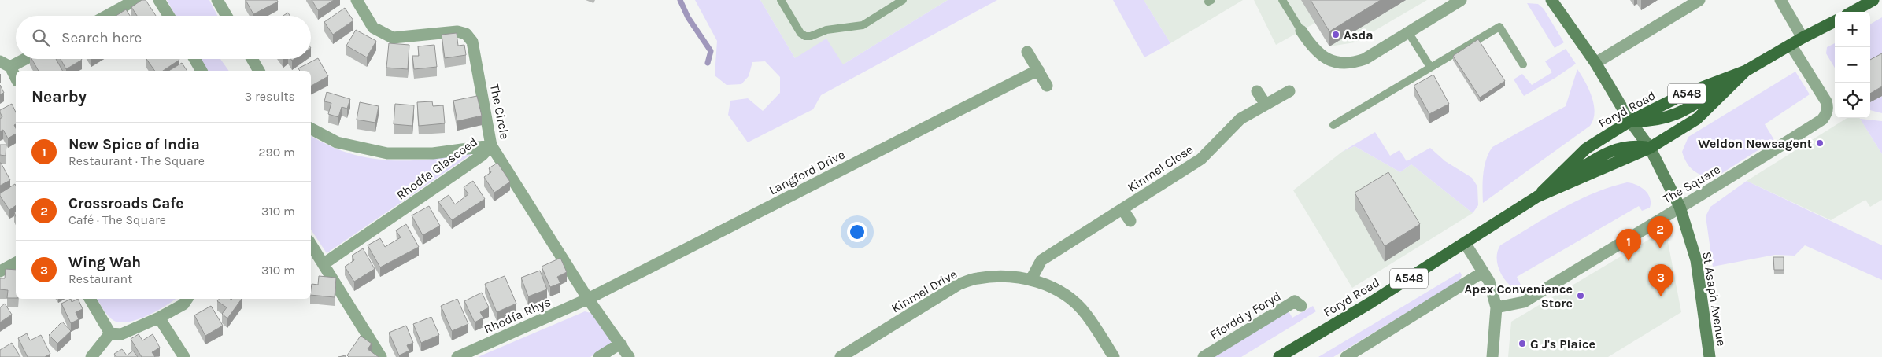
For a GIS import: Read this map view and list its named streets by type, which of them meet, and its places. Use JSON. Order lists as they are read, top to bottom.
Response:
{
  "streets": {
    "main road": ["A548", "Foryd Road"],
    "street": [
      "The Circle",
      "Rhodfa Glascoed",
      "Kinmel Close",
      "Langford Drive",
      "The Square",
      "Kinmel Drive",
      "St Asaph Avenue",
      "Rhodfa Rhys",
      "Ffordd y Foryd"
    ]
  },
  "crossings": [
    ["A548", "The Square"],
    ["A548", "St Asaph Avenue"],
    ["Foryd Road", "St Asaph Avenue"],
    ["The Circle", "Rhodfa Glascoed"],
    ["The Circle", "Langford Drive"],
    ["The Circle", "Rhodfa Rhys"],
    ["Kinmel Close", "Kinmel Drive"],
    ["Langford Drive", "Rhodfa Rhys"],
    ["The Square", "St Asaph Avenue"]
  ],
  "places": [
    "Asda",
    "Weldon Newsagent",
    "Apex Convenience Store",
    "G J's Plaice"
  ],
  "page": {
    "map_buttons": ["+", "−"],
    "search": "Search here",
    "heading": ["Nearby", "3 results"],
    "list": [
      {
        "mark": "1",
        "name": "New Spice of India",
        "note": "Restaurant · The Square",
        "value": "290 m"
      },
      {
        "mark": "2",
        "name": "Crossroads Cafe",
        "note": "Café · The Square",
        "value": "310 m"
      },
      {
        "mark": "3",
        "name": "Wing Wah",
        "note": "Restaurant",
        "value": "310 m"
      }
    ],
    "pins": ["2", "1", "3"]
  }
}
